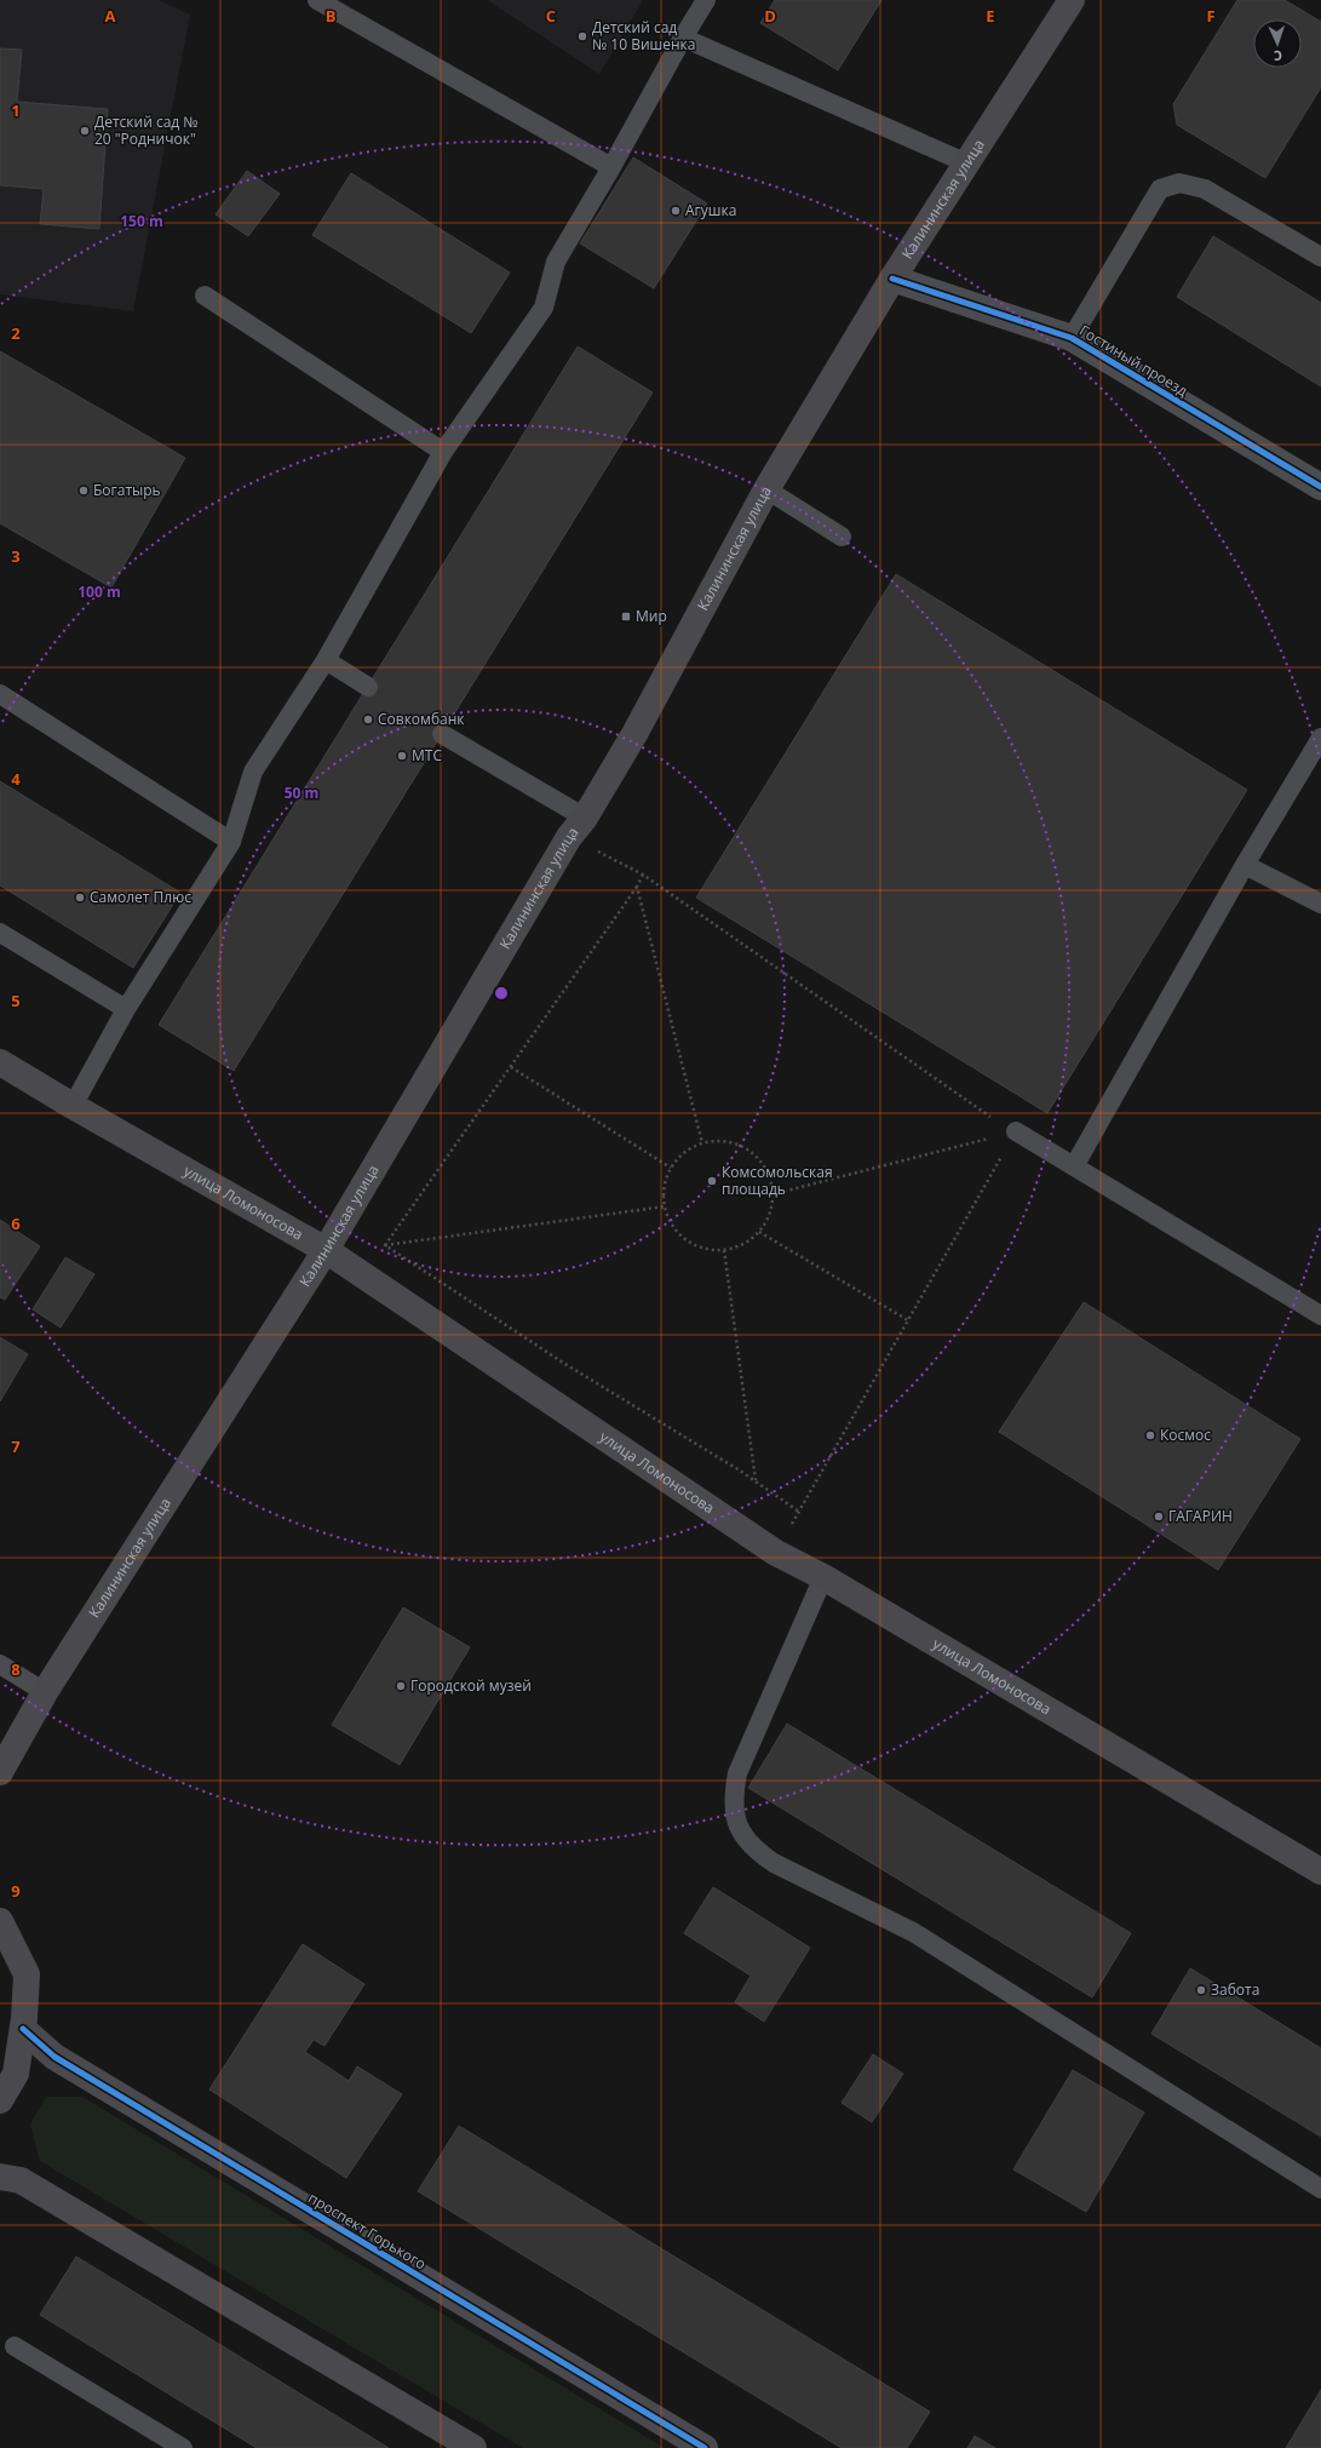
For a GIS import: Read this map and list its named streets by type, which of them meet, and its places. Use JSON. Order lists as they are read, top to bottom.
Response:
{
  "streets": {
    "main road": ["Калининская улица", "улица Ломоносова", "проспект Горького"],
    "street": ["Гостиный проезд"]
  },
  "crossings": [
    ["Калининская улица", "Гостиный проезд"],
    ["Калининская улица", "улица Ломоносова"]
  ],
  "places": {
    "other": [
      "Детский сад № 10 Вишенка",
      "Детский сад № 20 \"Родничок\"",
      "Агушка",
      "Богатырь",
      "Совкомбанк",
      "МТС",
      "Самолет Плюс",
      "Комсомольская площадь",
      "Космос",
      "ГАГАРИН",
      "Городской музей",
      "Забота"
    ],
    "transit": ["Мир"]
  },
  "north": "bottom",
  "grid": {
    "columns": [
      "A",
      "B",
      "C",
      "D",
      "E",
      "F"
    ],
    "rows": [
      "1",
      "2",
      "3",
      "4",
      "5",
      "6",
      "7",
      "8",
      "9"
    ]
  },
  "rings": ["150 m", "100 m", "50 m"]
}
